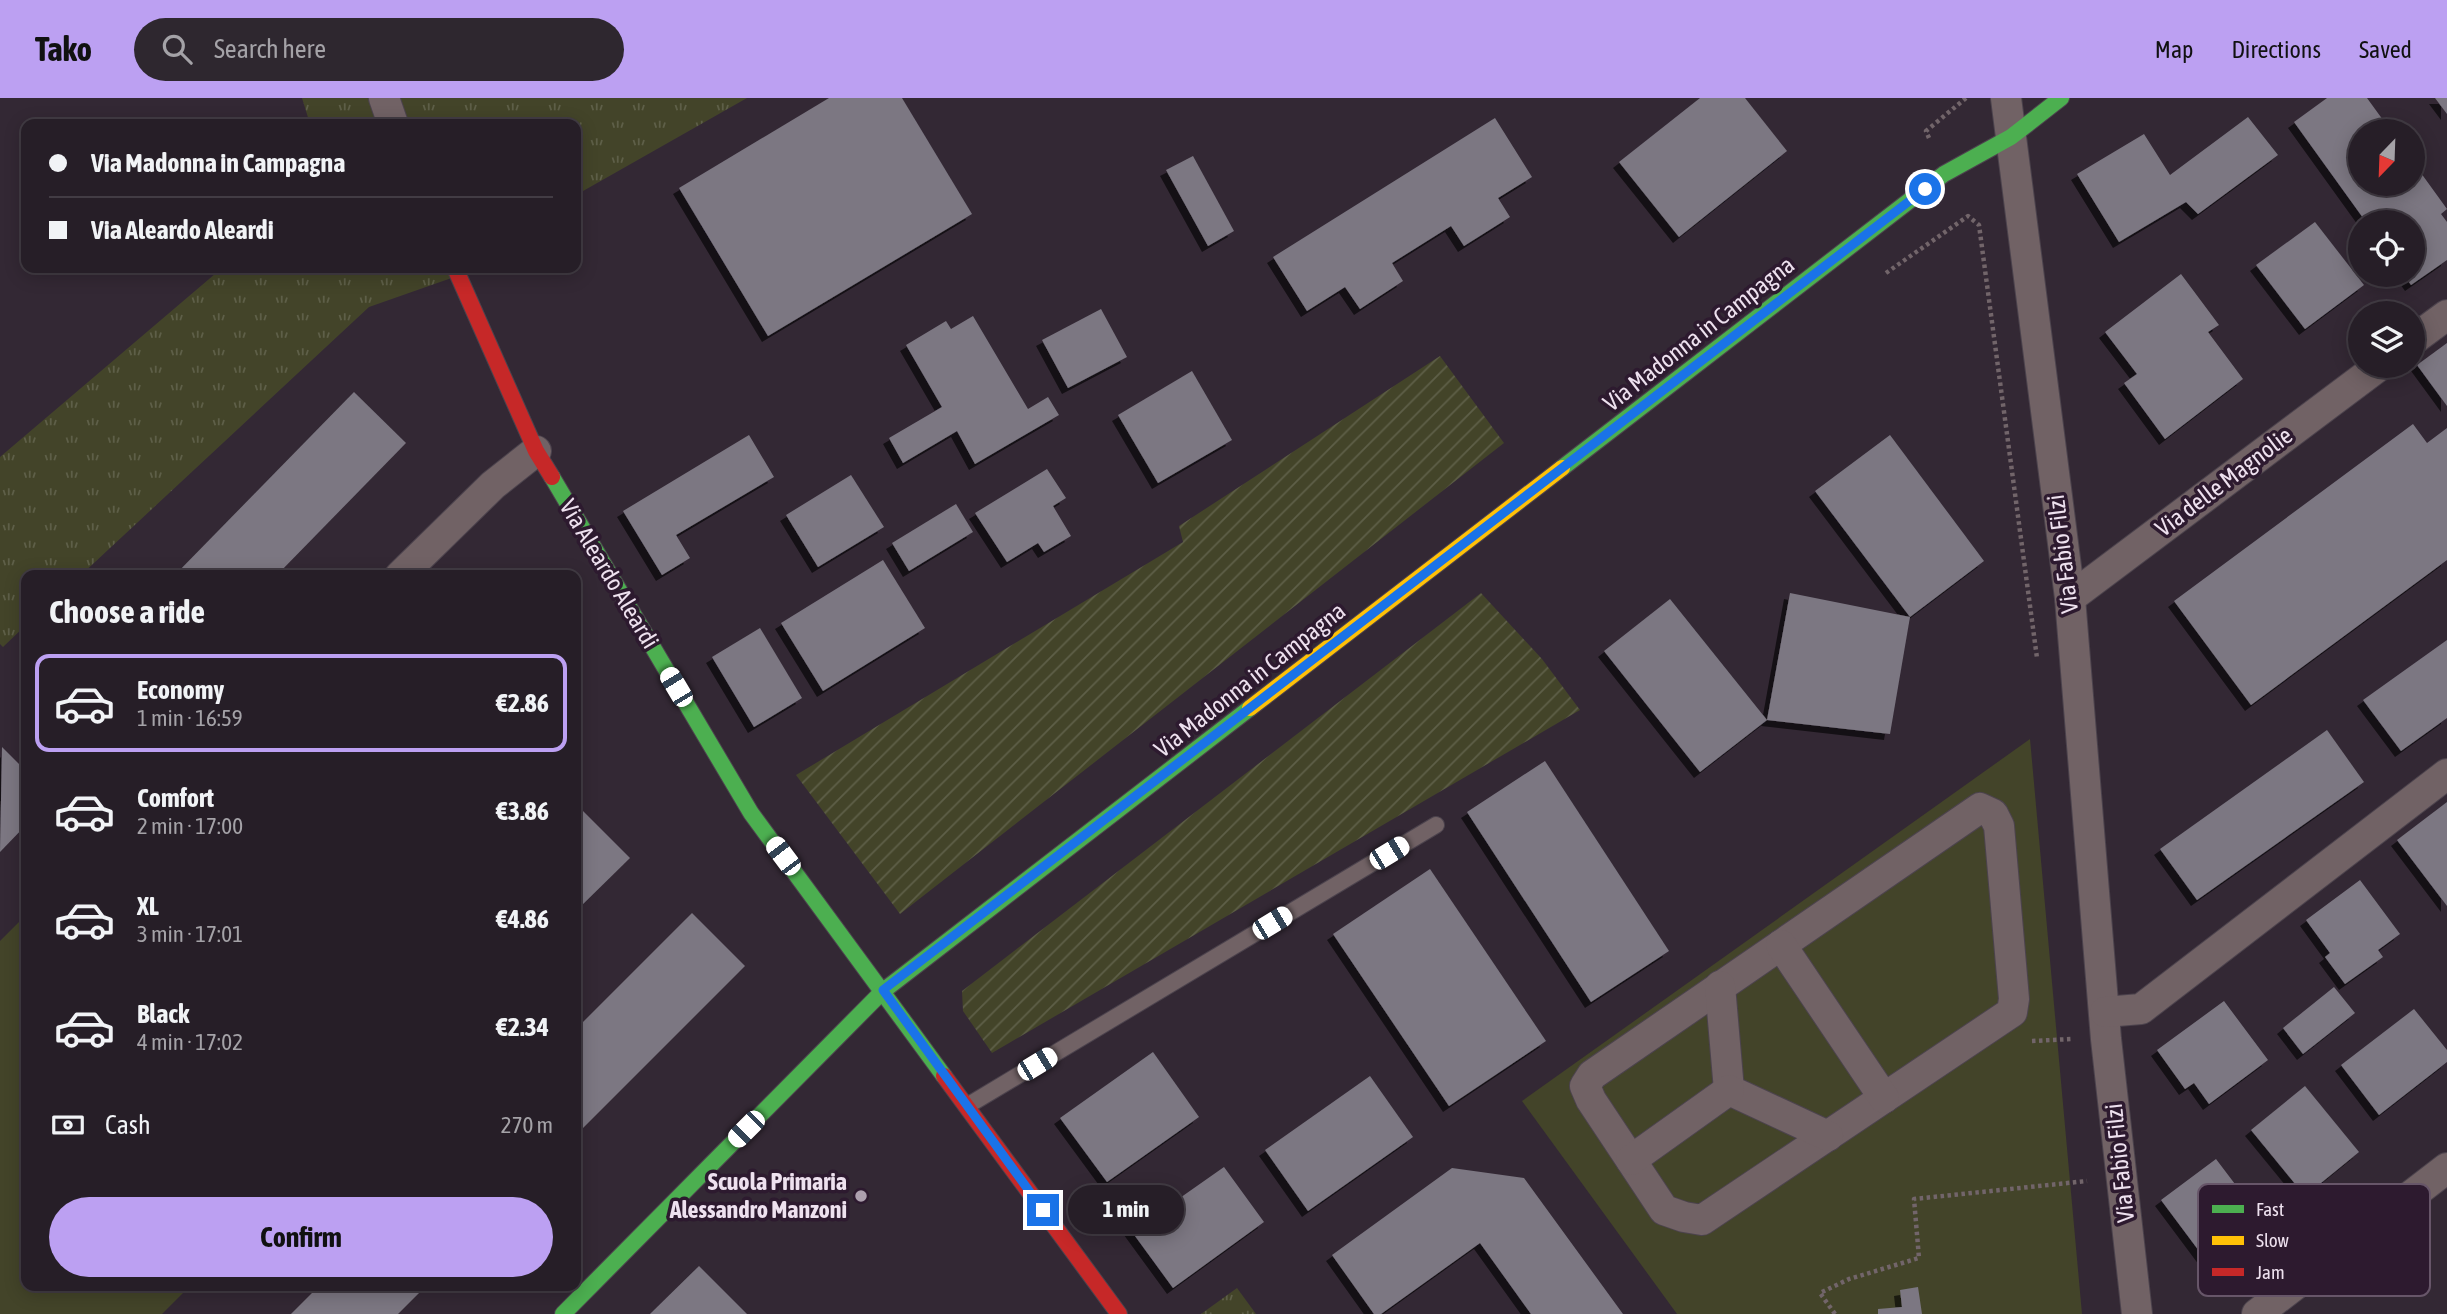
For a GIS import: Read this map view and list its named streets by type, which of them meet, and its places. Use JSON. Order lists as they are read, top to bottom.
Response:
{
  "streets": {
    "street": [
      "Via Madonna in Campagna",
      "Via delle Magnolie",
      "Via Fabio Filzi",
      "Via Aleardo Aleardi"
    ]
  },
  "crossings": [
    ["Via Madonna in Campagna", "Via Fabio Filzi"],
    ["Via Madonna in Campagna", "Via Aleardo Aleardi"],
    ["Via delle Magnolie", "Via Fabio Filzi"]
  ],
  "places": ["Scuola Primaria Alessandro Manzoni"],
  "legend": ["Fast", "Slow", "Jam"],
  "north": "bottom left",
  "page": {
    "header": "Tako",
    "search": "Search here",
    "nav": ["Map", "Directions", "Saved"],
    "banner": ["Via Madonna in Campagna", "Via Aleardo Aleardi"],
    "heading": "Choose a ride",
    "list": [
      {
        "name": "Economy",
        "note": "1 min · 16:59",
        "value": "€2.86"
      },
      {
        "name": "Comfort",
        "note": "2 min · 17:00",
        "value": "€3.86"
      },
      {
        "name": "XL",
        "note": "3 min · 17:01",
        "value": "€4.86"
      },
      {
        "name": "Black",
        "note": "4 min · 17:02",
        "value": "€2.34"
      }
    ],
    "pay": ["Cash", "270 m"],
    "buttons": "Confirm",
    "bubble": "1 min"
  }
}
